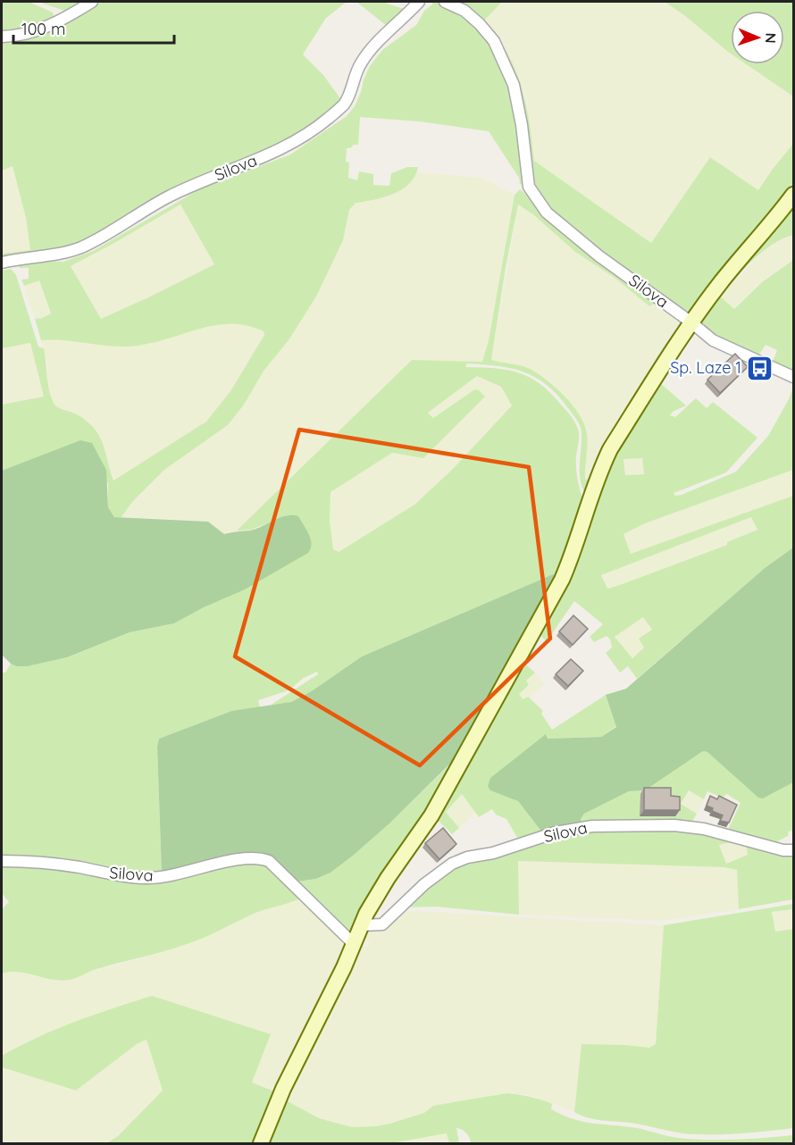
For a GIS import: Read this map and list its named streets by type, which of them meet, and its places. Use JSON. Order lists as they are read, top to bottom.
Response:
{
  "streets": {
    "street": ["Silova"]
  },
  "places": {
    "bus stop": ["Sp. Laze 1"]
  },
  "scale_bar": "100 m",
  "north": "right"
}
